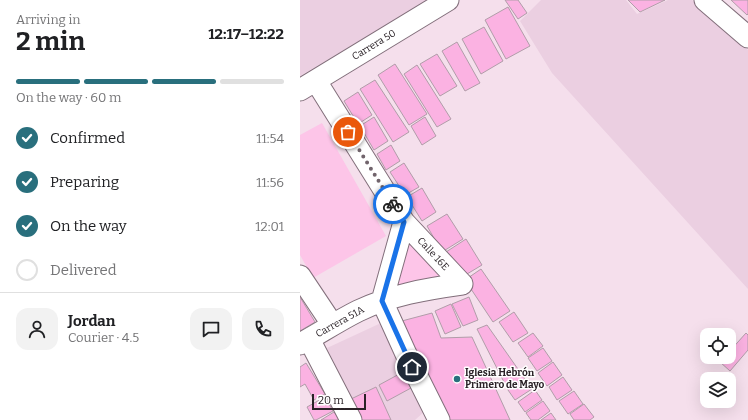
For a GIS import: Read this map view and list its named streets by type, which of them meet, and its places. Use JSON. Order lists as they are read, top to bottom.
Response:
{
  "streets": {
    "street": ["Carrera 50", "Calle 16E", "Carrera 51A"]
  },
  "crossings": [
    ["Carrera 50", "Calle 16E"],
    ["Calle 16E", "Carrera 51A"]
  ],
  "places": ["Iglesia Hebrón Primero de Mayo"],
  "scale_bar": "20 m",
  "page": {
    "heading": ["2 min", "Arriving in", "12:17–12:22"],
    "panel": ["Jordan", "Courier · 4.5"],
    "bar": "On the way · 60 m",
    "list": [
      ["Confirmed", "11:54"],
      ["Preparing", "11:56"],
      ["On the way", "12:01"],
      "Delivered"
    ],
    "scale": "20 m"
  }
}
